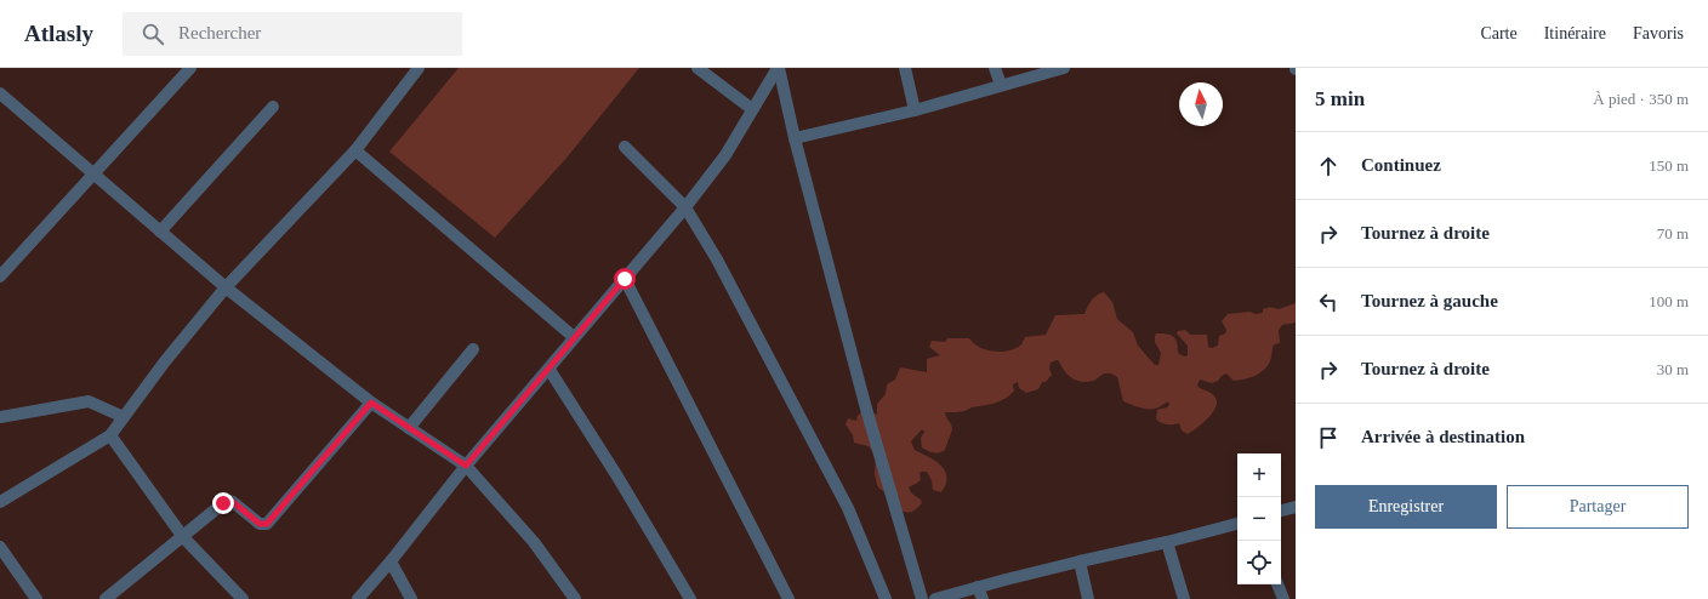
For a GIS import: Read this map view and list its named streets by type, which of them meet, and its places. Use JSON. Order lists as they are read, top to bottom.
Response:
{
  "north": "top",
  "page": {
    "header": "Atlasly",
    "search": "Rechercher",
    "nav": ["Carte", "Itinéraire", "Favoris"],
    "heading": ["5 min", "À pied · 350 m"],
    "list": [
      ["Continuez", "150 m"],
      ["Tournez à droite", "70 m"],
      ["Tournez à gauche", "100 m"],
      ["Tournez à droite", "30 m"],
      "Arrivée à destination"
    ],
    "map_buttons": ["+", "−"],
    "buttons": ["Enregistrer", "Partager"]
  }
}
